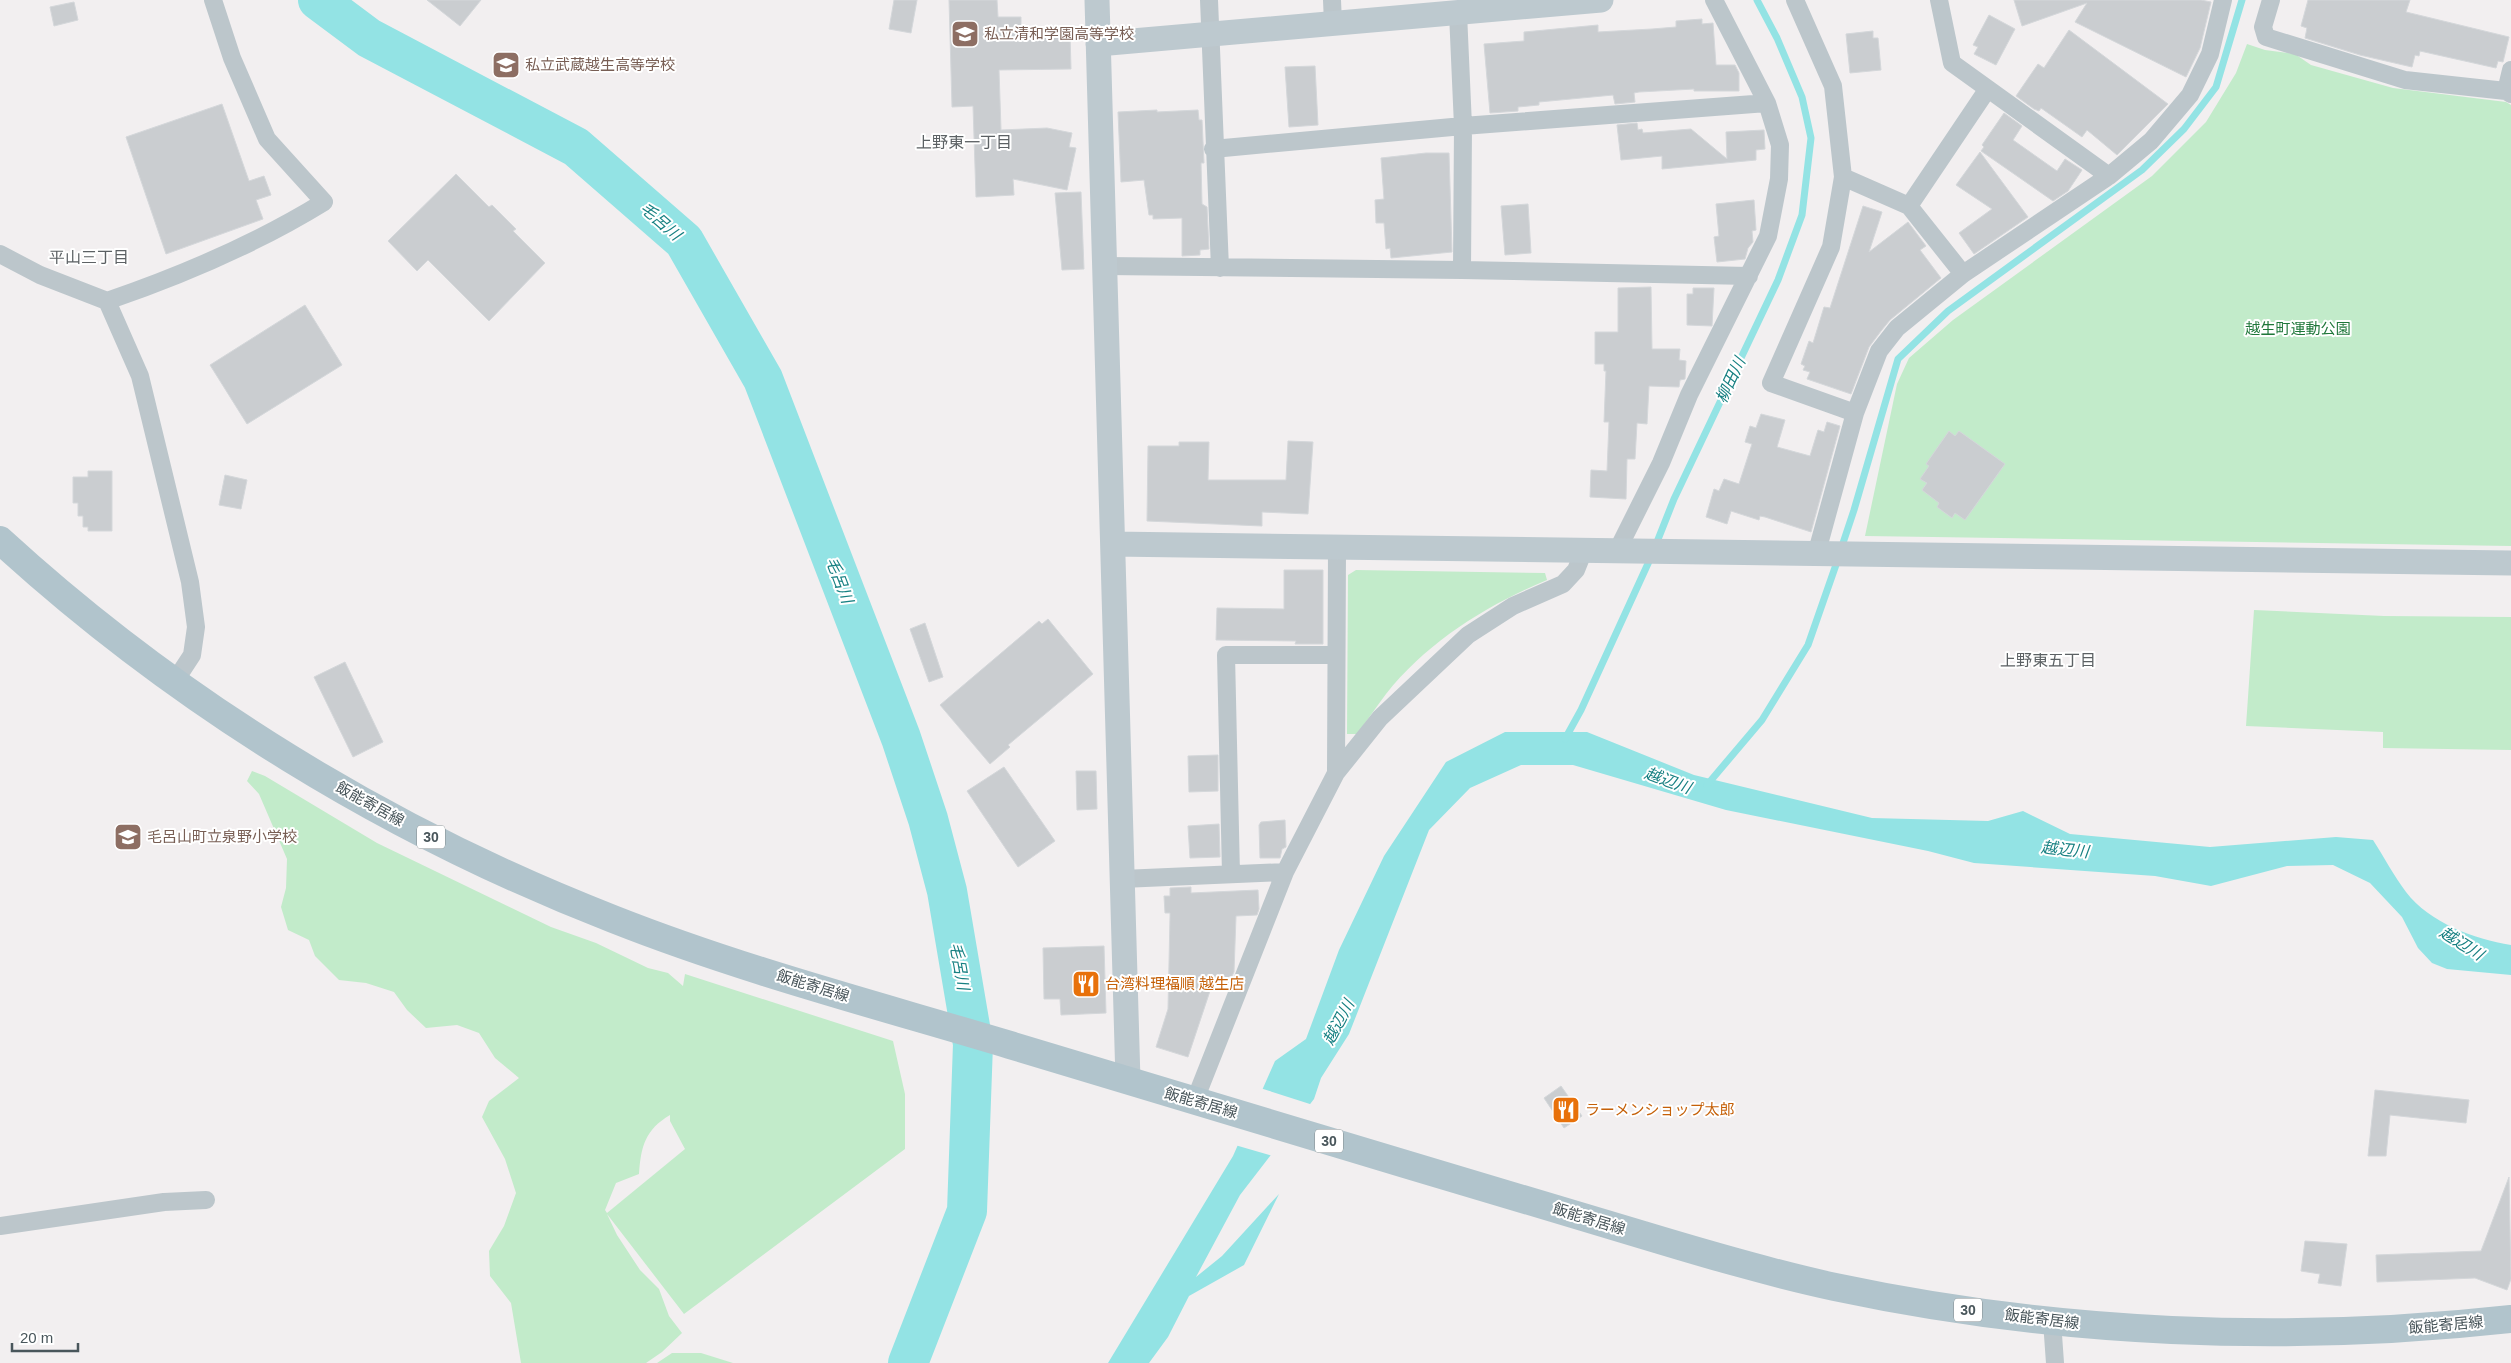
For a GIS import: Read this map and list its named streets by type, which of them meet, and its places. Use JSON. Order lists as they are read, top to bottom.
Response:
{
  "streets": {
    "main road": ["飯能寄居線", "30"]
  },
  "districts": ["上野東一丁目", "平山三丁目", "上野東五丁目"],
  "water": ["毛呂川", "柳田川", "越辺川"],
  "parks": ["越生町運動公園"],
  "places": {
    "school or university": ["私立清和学園高等学校", "私立武蔵越生高等学校", "毛呂山町立泉野小学校"],
    "restaurant": ["台湾料理福順 越生店", "ラーメンショップ太郎"]
  },
  "scale_bar": "20 m"
}
